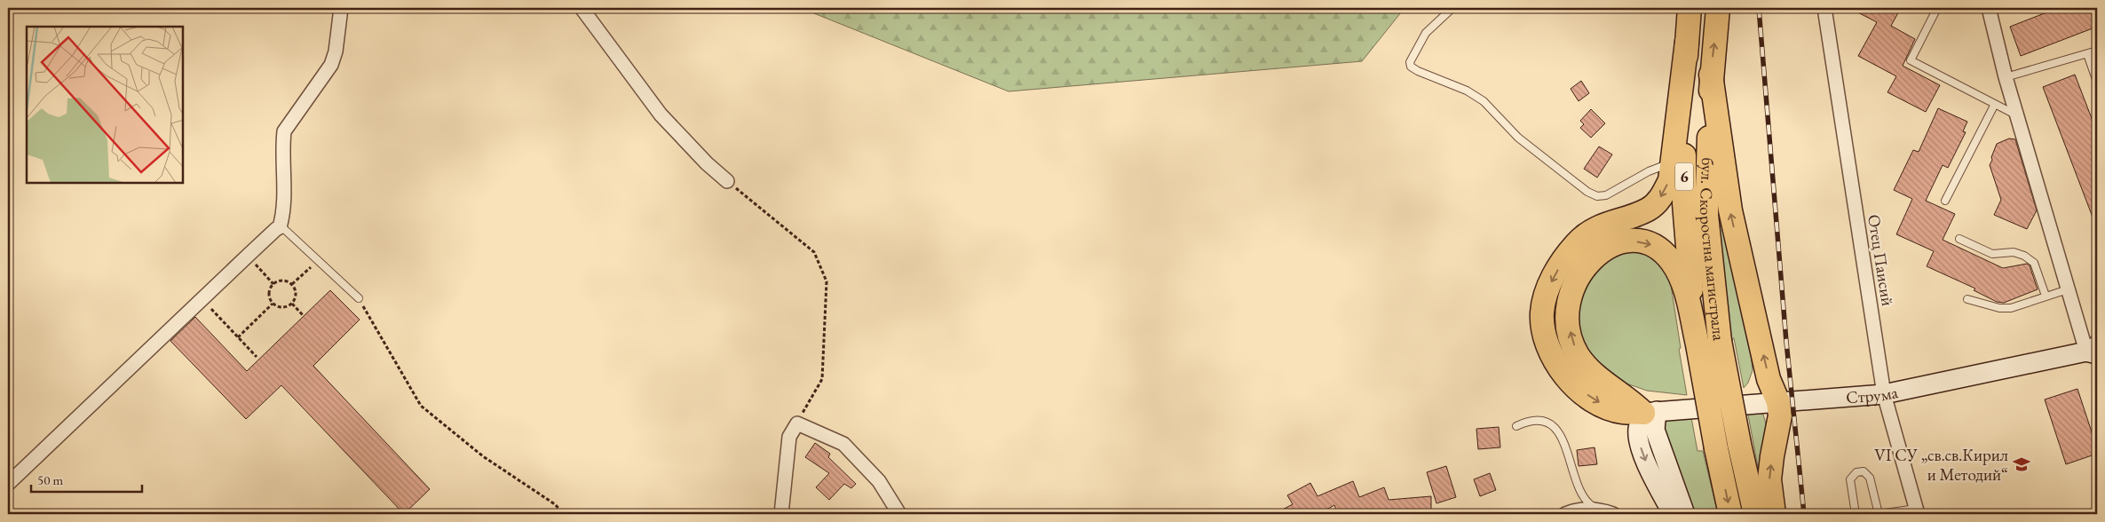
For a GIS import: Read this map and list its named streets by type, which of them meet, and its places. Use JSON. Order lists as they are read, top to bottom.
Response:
{
  "streets": {
    "highway": ["6", "бул. Скоростна магистрала"],
    "main road": ["Струма"],
    "street": ["Отец Паисий"]
  },
  "crossings": [
    ["Отец Паисий", "Струма"]
  ],
  "places": {
    "school or university": ["VI СУ „св.св.Кирил и Методий“"]
  },
  "scale_bar": "50 m"
}
